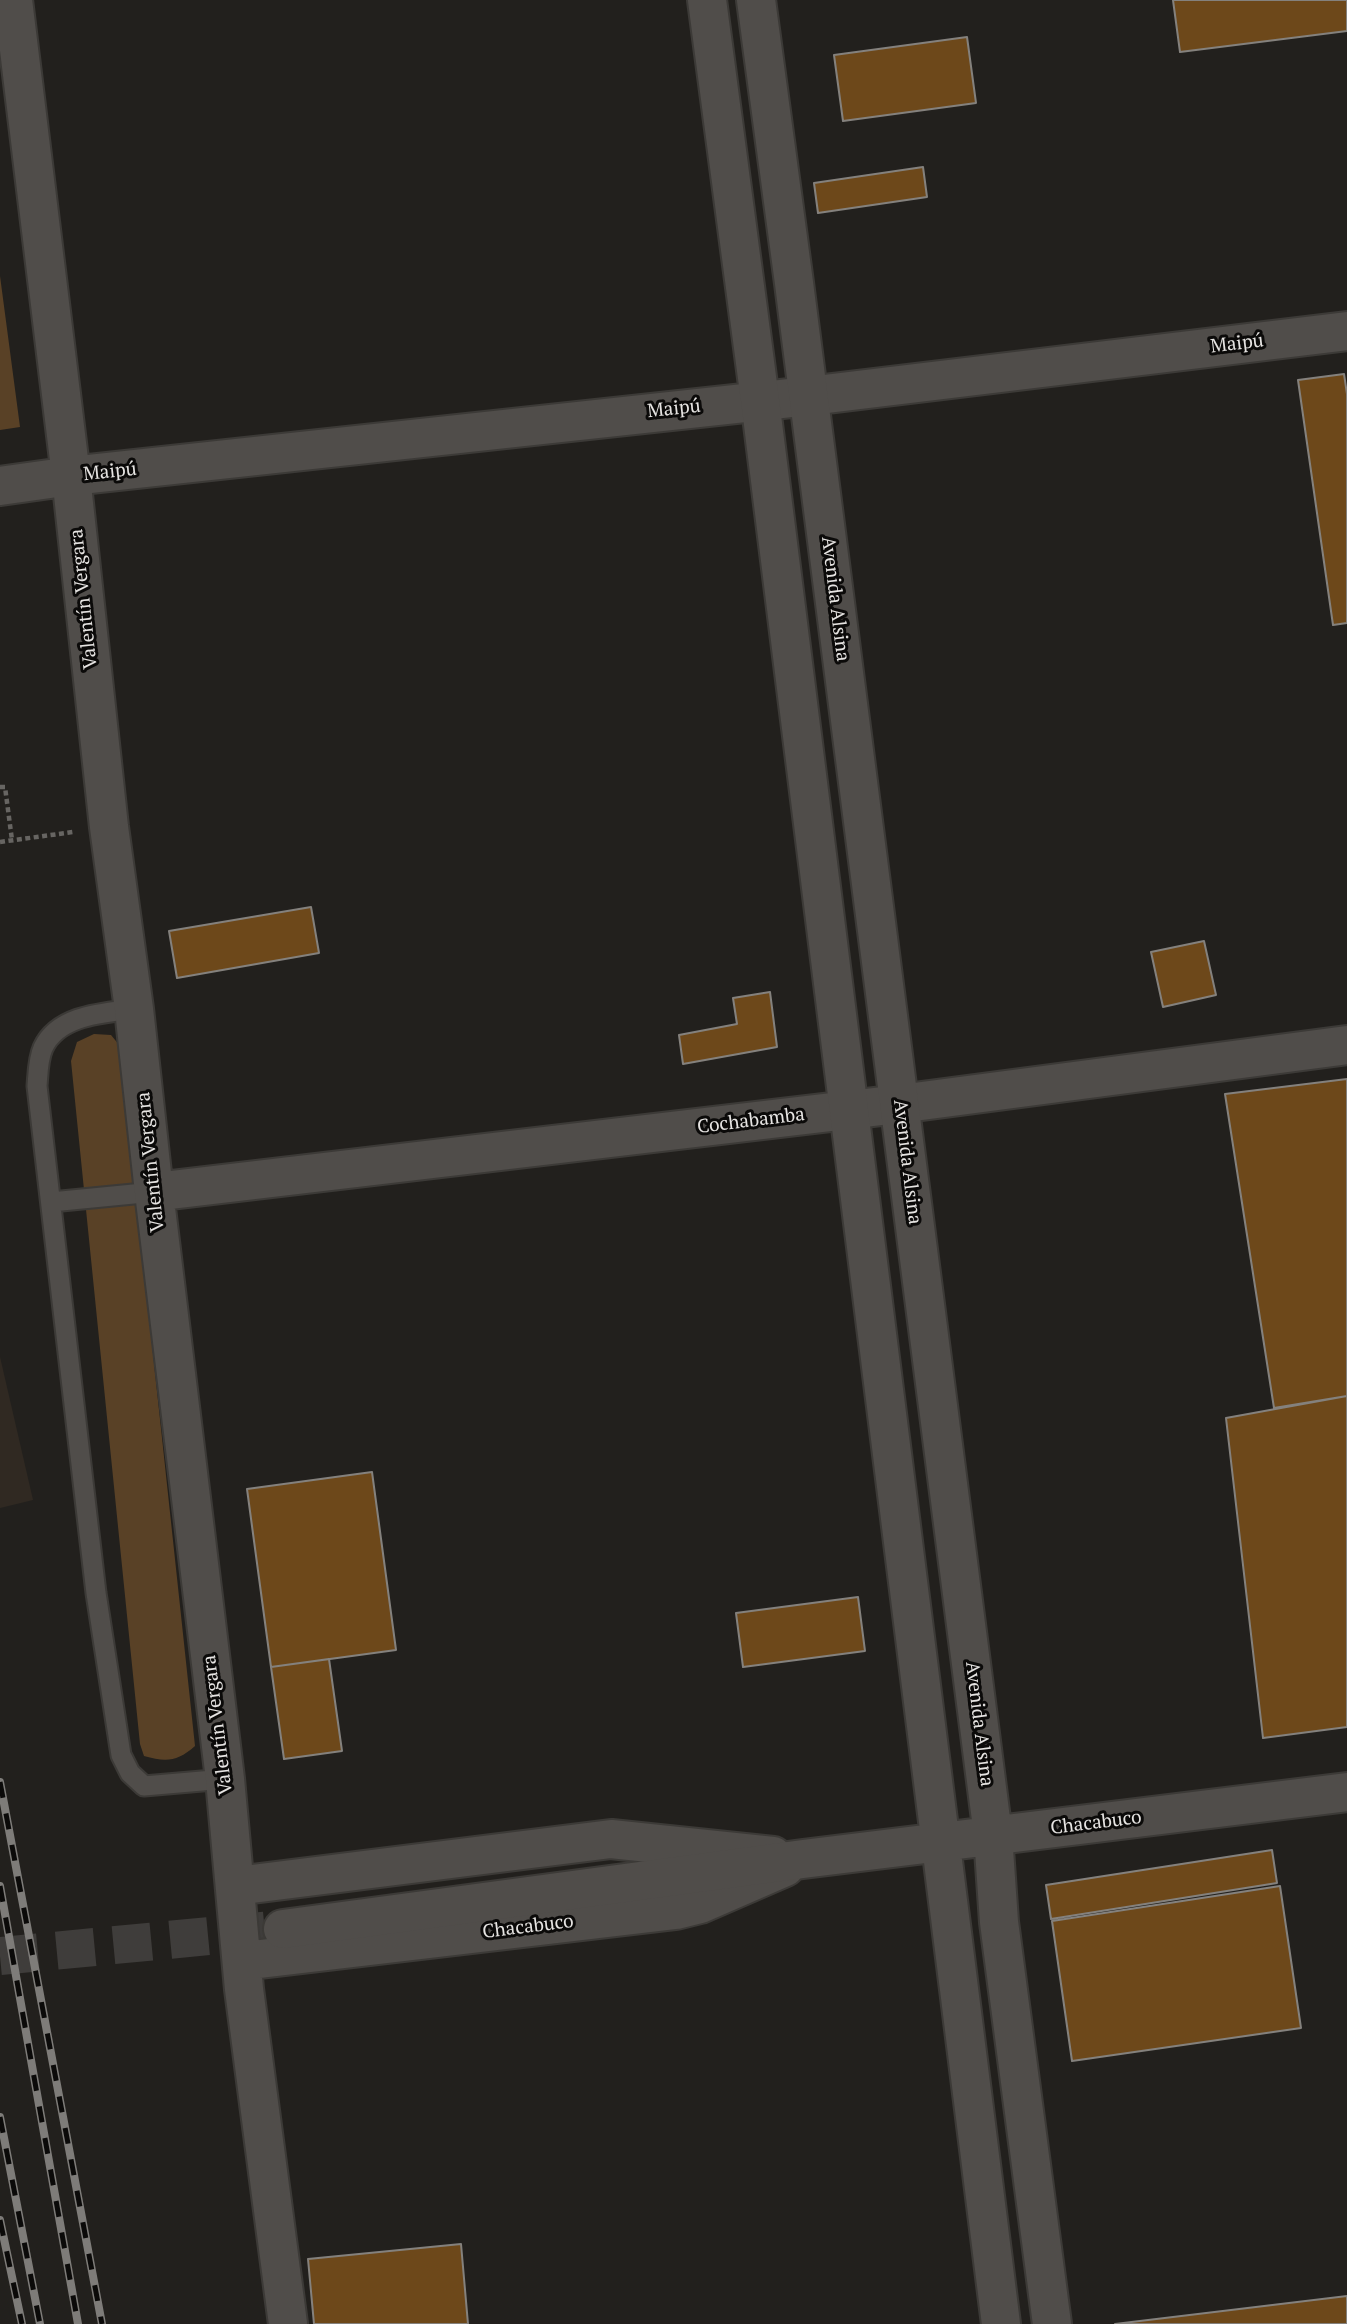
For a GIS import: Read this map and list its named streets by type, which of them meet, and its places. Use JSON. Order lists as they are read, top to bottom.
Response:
{
  "streets": {
    "street": [
      "Maipú",
      "Valentín Vergara",
      "Avenida Alsina",
      "Cochabamba",
      "Chacabuco"
    ]
  },
  "crossings": [
    ["Maipú", "Valentín Vergara"],
    ["Maipú", "Avenida Alsina"],
    ["Valentín Vergara", "Cochabamba"],
    ["Valentín Vergara", "Chacabuco"],
    ["Avenida Alsina", "Cochabamba"],
    ["Avenida Alsina", "Chacabuco"]
  ]
}
